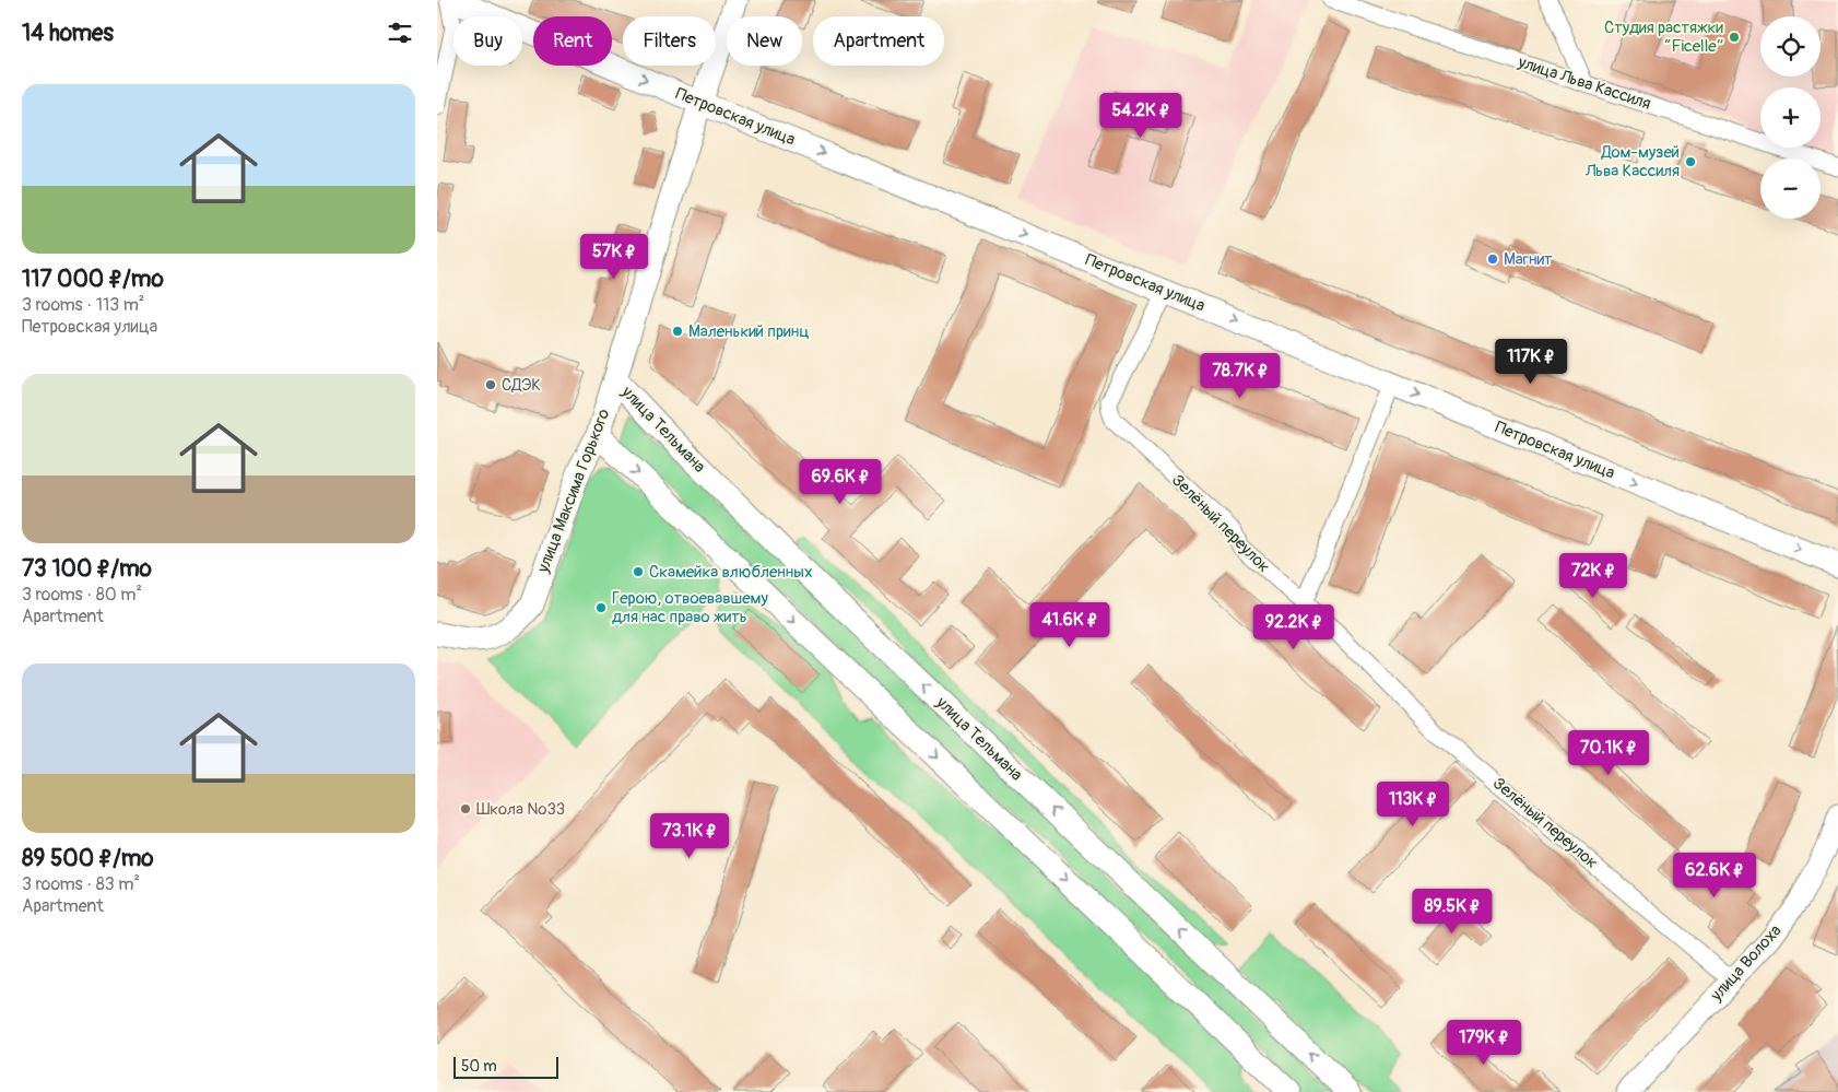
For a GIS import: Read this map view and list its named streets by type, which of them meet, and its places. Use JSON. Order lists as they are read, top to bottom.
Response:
{
  "streets": {
    "main road": ["Петровская улица", "улица Тельмана", "улица Максима Горького"],
    "street": ["улица Льва Кассиля", "Зелёный переулок", "улица Волоха"]
  },
  "crossings": [
    ["Петровская улица", "улица Максима Горького"],
    ["Петровская улица", "Зелёный переулок"],
    ["улица Тельмана", "улица Максима Горького"],
    ["Зелёный переулок", "улица Волоха"]
  ],
  "one_way": ["Петровская улица"],
  "places": [
    "Студия растяжки “Ficelle”",
    "Дом-музей Льва Кассиля",
    "Магнит",
    "Маленький принц",
    "СДЭК",
    "Скамейка влюбленных",
    "Герою, отвоевавшему для нас право жить",
    "Школа №33"
  ],
  "scale_bar": "50 m",
  "page": {
    "heading": "14 homes",
    "map_buttons": ["+", "−"],
    "chip": [
      "Buy",
      "Rent",
      "Filters",
      "New",
      "Apartment"
    ],
    "list": [
      {
        "name": "117 000 ₽/mo",
        "note": "3 rooms · 113 m² · Петровская улица"
      },
      {
        "name": "73 100 ₽/mo",
        "note": "3 rooms · 80 m² · Apartment"
      },
      {
        "name": "89 500 ₽/mo",
        "note": "3 rooms · 83 m² · Apartment"
      }
    ],
    "price": [
      "54.2K ₽",
      "57K ₽",
      "117K ₽",
      "78.7K ₽",
      "69.6K ₽",
      "72K ₽",
      "41.6K ₽",
      "92.2K ₽",
      "70.1K ₽",
      "113K ₽",
      "73.1K ₽",
      "62.6K ₽",
      "89.5K ₽",
      "179K ₽"
    ],
    "scale": "50 m"
  }
}
